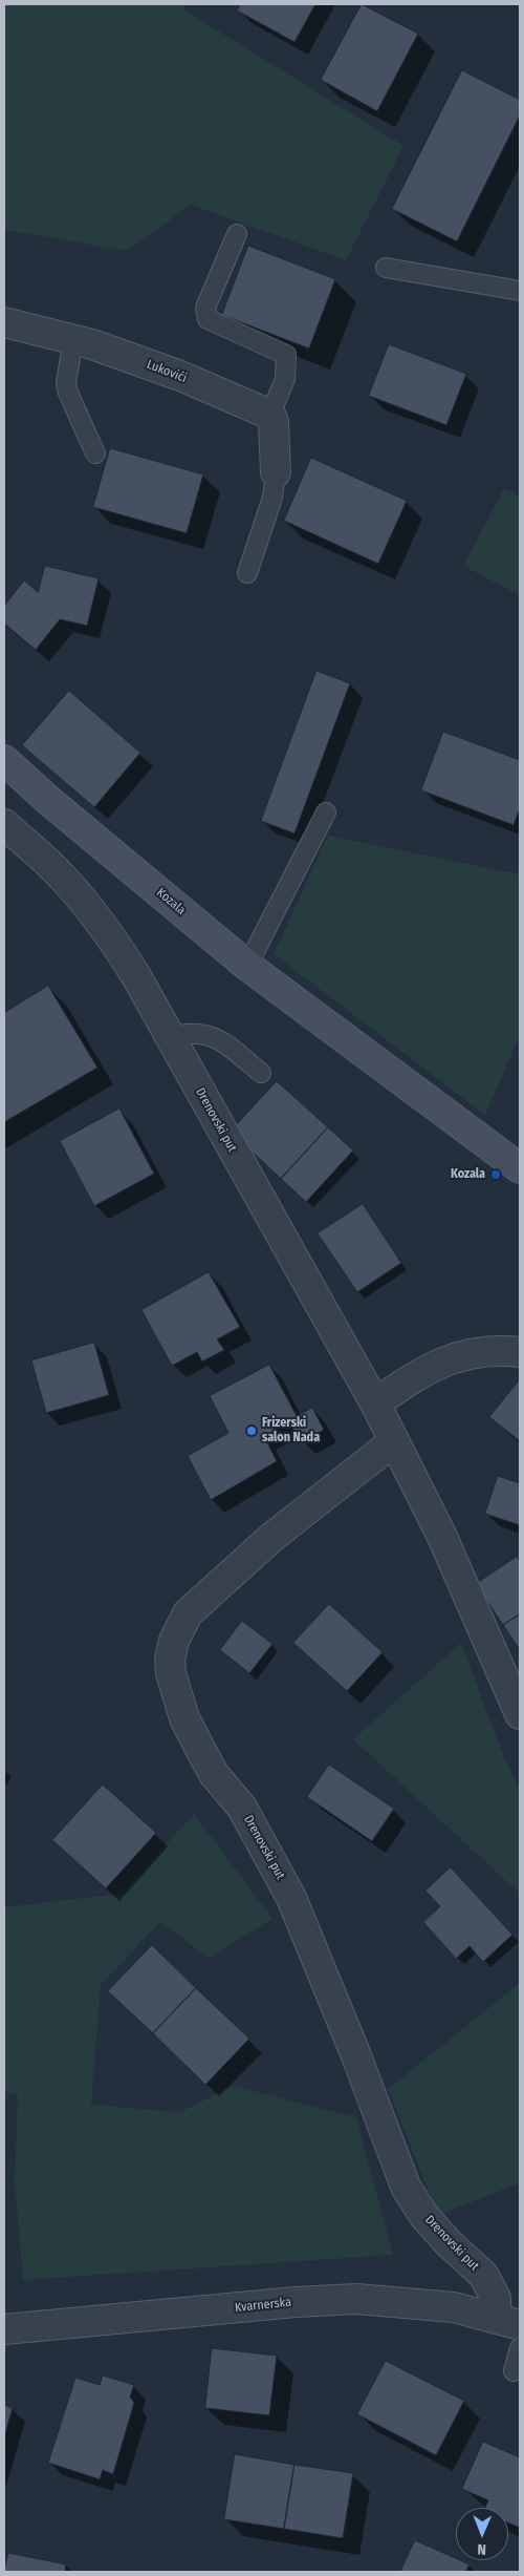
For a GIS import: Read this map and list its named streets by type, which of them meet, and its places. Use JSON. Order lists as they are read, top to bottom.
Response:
{
  "streets": {
    "main road": ["Kozala"],
    "street": ["Lukovići", "Drenovski put", "Kvarnerska"]
  },
  "crossings": [
    ["Drenovski put", "Kvarnerska"]
  ],
  "places": ["Kozala", "Frizerski salon Nada"],
  "north": "bottom"
}
